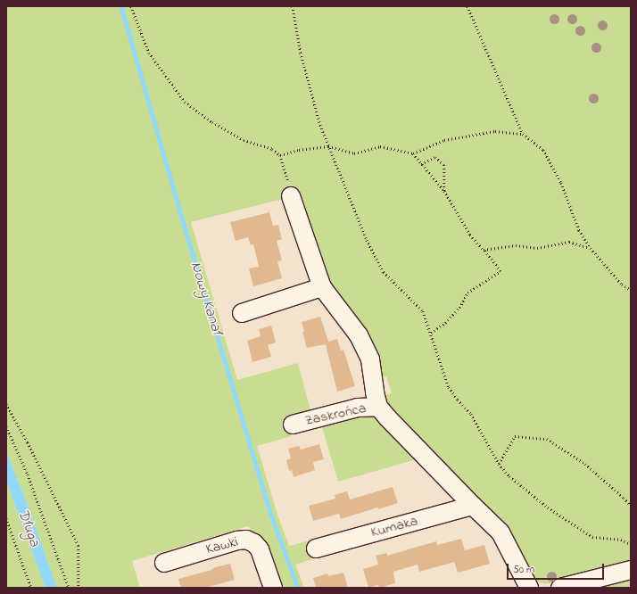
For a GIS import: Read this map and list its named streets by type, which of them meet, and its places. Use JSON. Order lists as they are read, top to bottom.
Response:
{
  "streets": {
    "street": ["Zaskrońca", "Kumaka", "Kawki"]
  },
  "water": ["Nowy Kanał", "Długa"],
  "scale_bar": "50 m"
}
